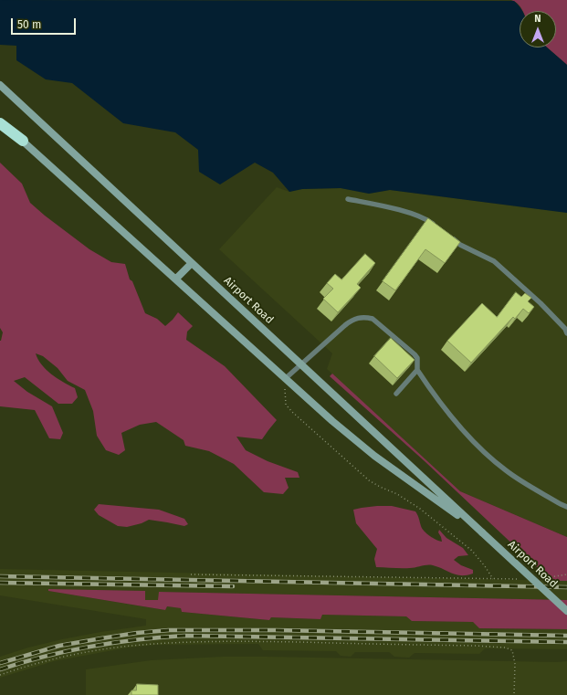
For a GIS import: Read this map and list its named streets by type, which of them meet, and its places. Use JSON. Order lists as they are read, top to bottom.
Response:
{
  "streets": {
    "main road": ["Airport Road"]
  },
  "scale_bar": "50 m",
  "north": "top"
}
